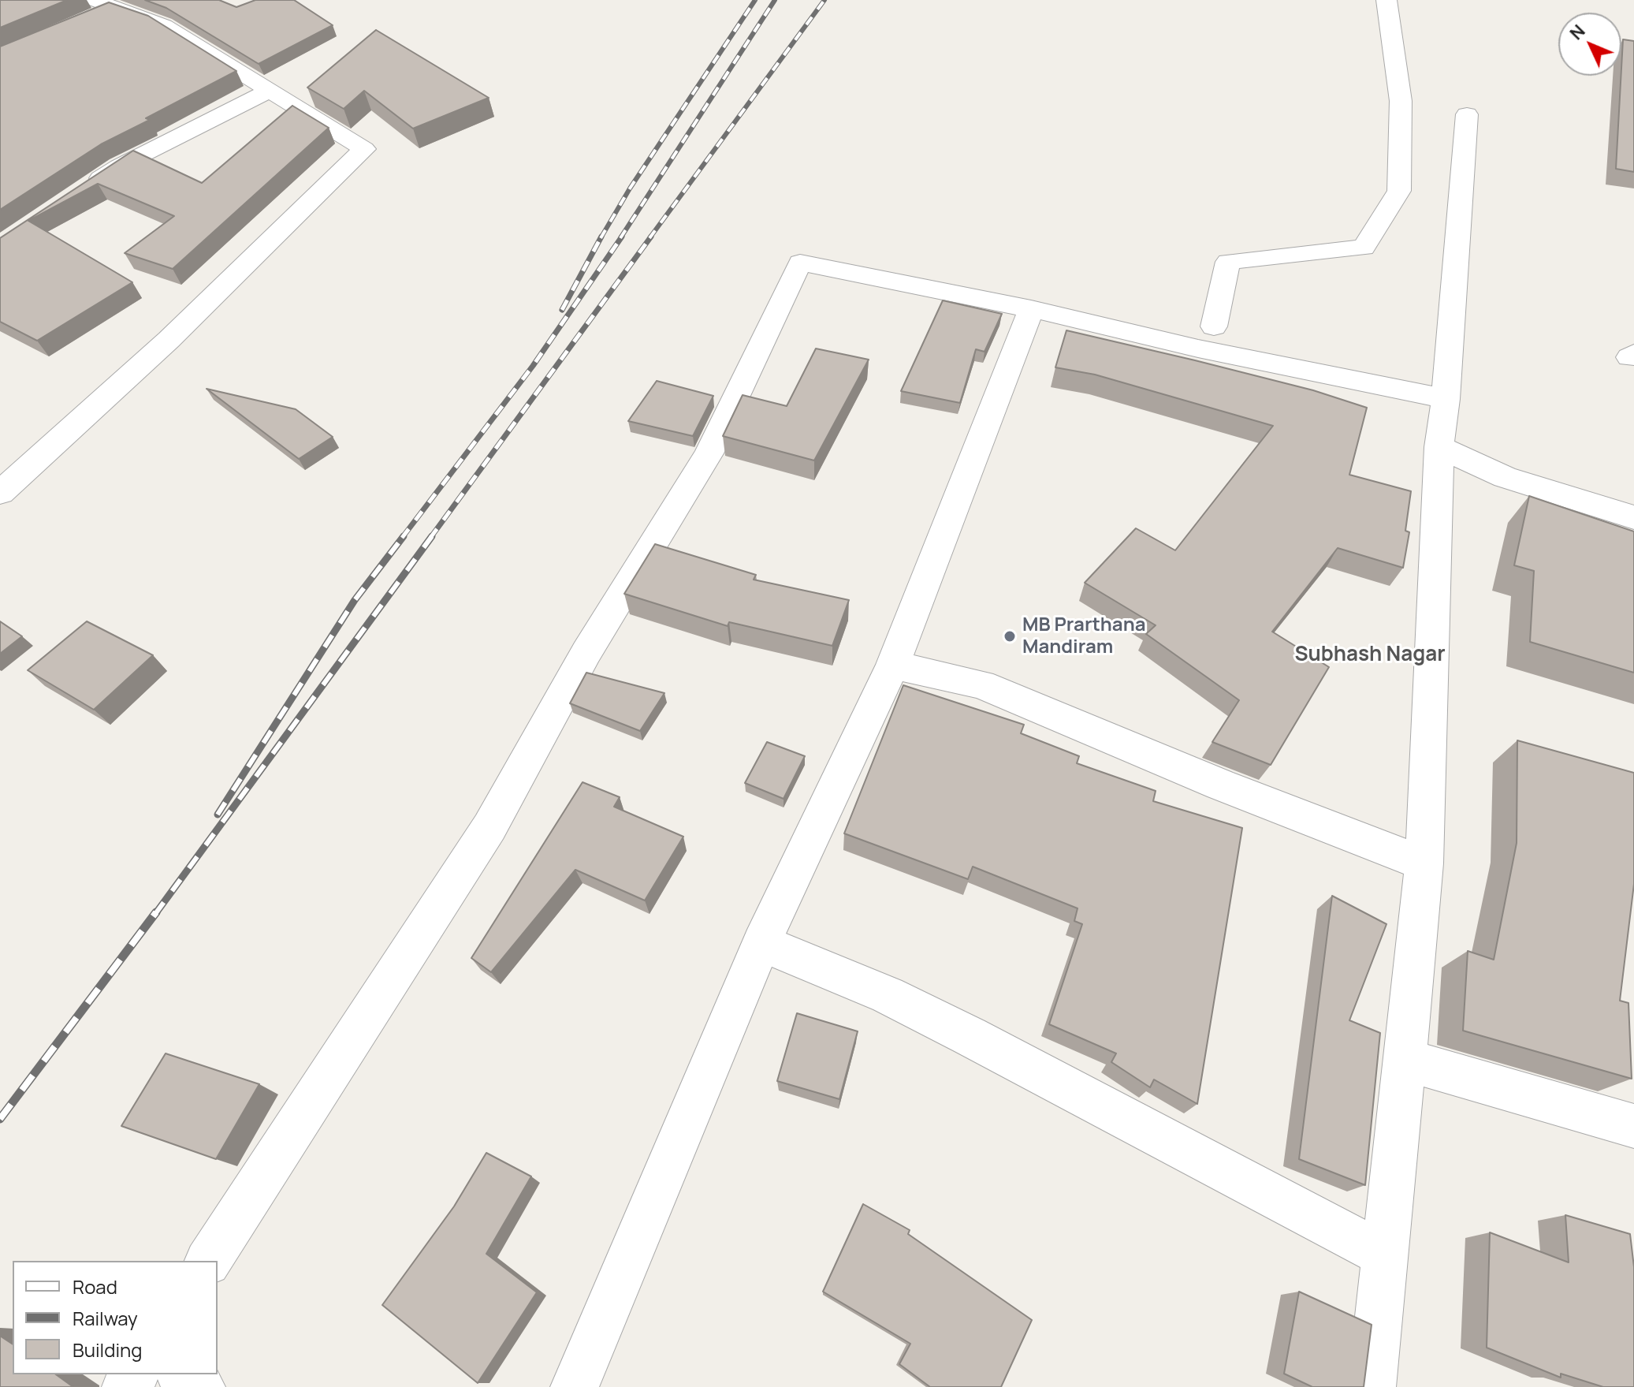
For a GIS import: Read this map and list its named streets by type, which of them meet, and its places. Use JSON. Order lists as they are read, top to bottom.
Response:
{
  "districts": ["Subhash Nagar"],
  "places": ["MB Prarthana Mandiram"],
  "legend": ["Road", "Railway", "Building"],
  "north": "top left"
}
